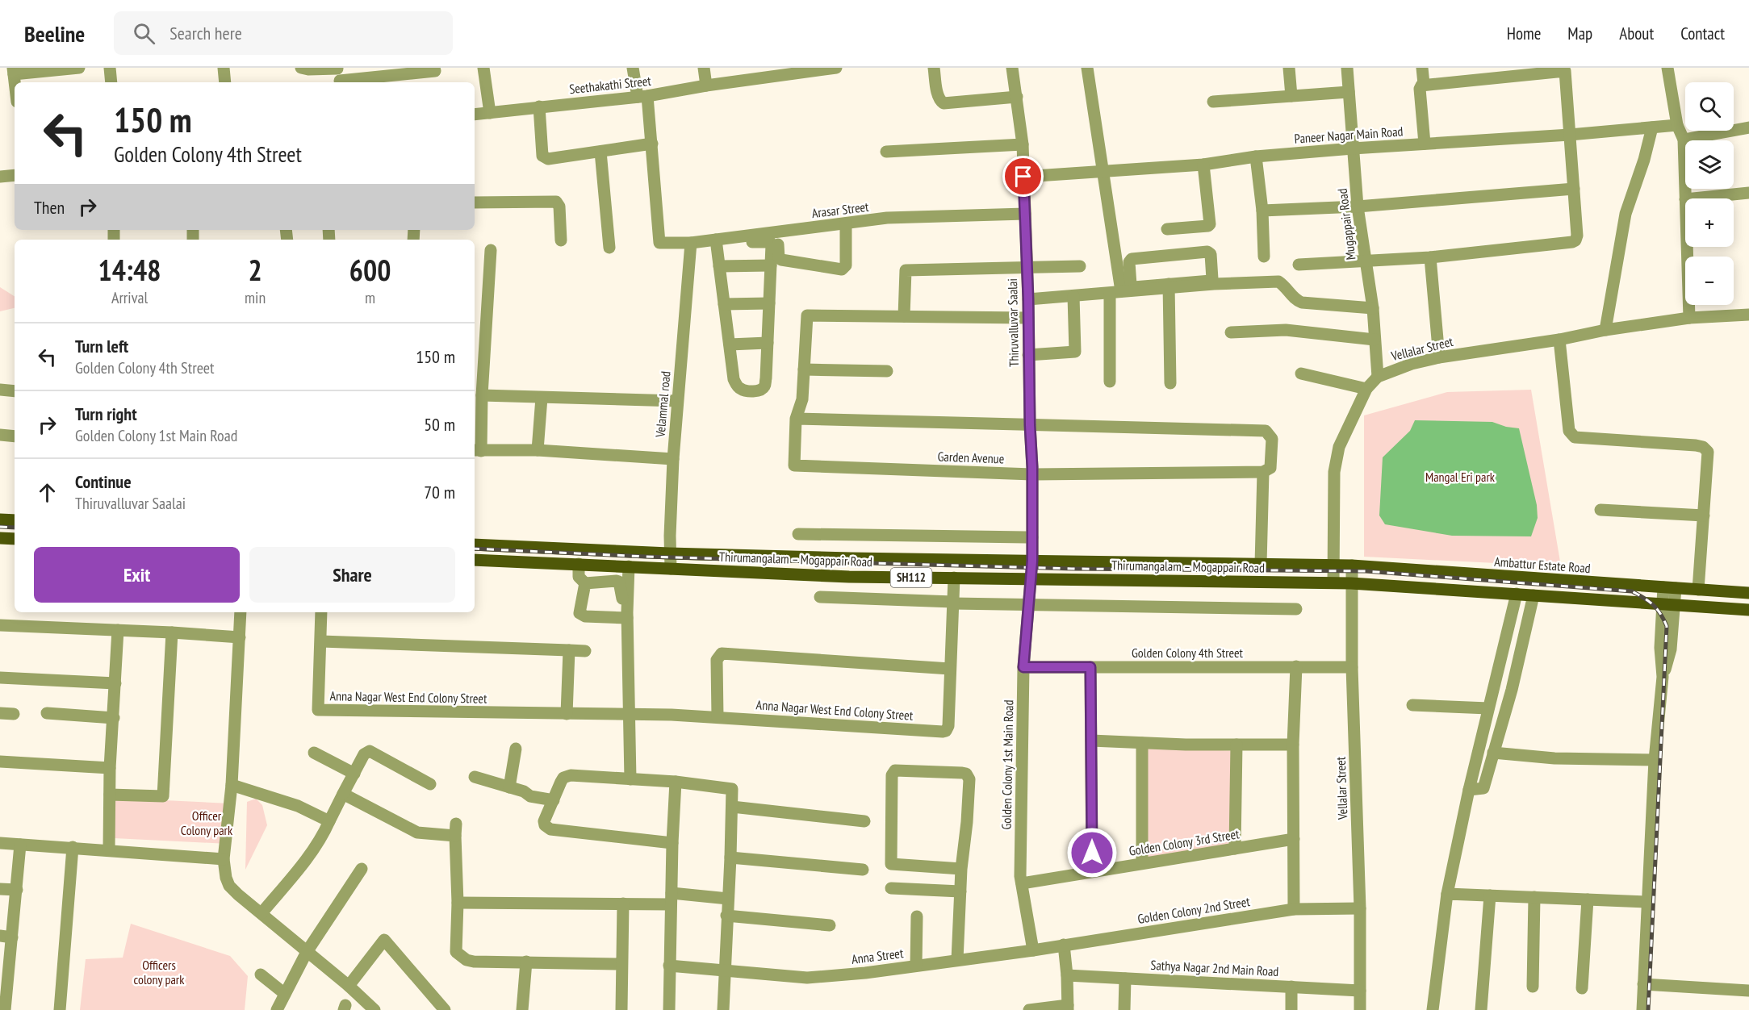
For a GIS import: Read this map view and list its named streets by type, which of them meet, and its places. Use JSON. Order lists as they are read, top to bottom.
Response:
{
  "streets": {
    "main road": ["Thirumangalam – Mogappair Road", "Ambattur Estate Road", "SH112"],
    "street": [
      "Seethakathi Street",
      "Paneer Nagar Main Road",
      "Arasar Street",
      "Mugappair Road",
      "Thiruvalluvar Saalai",
      "Vellalar Street",
      "Velammal road",
      "Garden Avenue",
      "Golden Colony 4th Street",
      "Anna Nagar West End Colony Street",
      "Golden Colony 1st Main Road",
      "Golden Colony 3rd Street",
      "Golden Colony 2nd Street",
      "Anna Street",
      "Sathya Nagar 2nd Main Road"
    ]
  },
  "crossings": [
    ["Paneer Nagar Main Road", "Mugappair Road"],
    ["Paneer Nagar Main Road", "Thiruvalluvar Saalai"],
    ["Arasar Street", "Thiruvalluvar Saalai"],
    ["Arasar Street", "Velammal road"],
    ["Mugappair Road", "Vellalar Street"],
    ["Thiruvalluvar Saalai", "Garden Avenue"],
    ["Thiruvalluvar Saalai", "Thirumangalam – Mogappair Road"],
    ["Thiruvalluvar Saalai", "Golden Colony 1st Main Road"],
    ["Vellalar Street", "Thirumangalam – Mogappair Road"],
    ["Vellalar Street", "Ambattur Estate Road"],
    ["Vellalar Street", "Golden Colony 4th Street"],
    ["Vellalar Street", "Golden Colony 2nd Street"],
    ["Vellalar Street", "Sathya Nagar 2nd Main Road"],
    ["Velammal road", "Thirumangalam – Mogappair Road"],
    ["Thirumangalam – Mogappair Road", "Ambattur Estate Road"],
    ["Thirumangalam – Mogappair Road", "Anna Nagar West End Colony Street"],
    ["Thirumangalam – Mogappair Road", "Golden Colony 1st Main Road"],
    ["Golden Colony 4th Street", "Golden Colony 1st Main Road"],
    ["Golden Colony 1st Main Road", "Golden Colony 3rd Street"],
    ["Golden Colony 1st Main Road", "Golden Colony 2nd Street"],
    ["Golden Colony 1st Main Road", "Anna Street"],
    ["Golden Colony 2nd Street", "Anna Street"]
  ],
  "parks": ["Mangal Eri park", "Officer Colony park", "Officers colony park"],
  "page": {
    "header": "Beeline",
    "search": "Search here",
    "nav": [
      "Home",
      "Map",
      "About",
      "Contact"
    ],
    "map_buttons": ["+", "−"],
    "turn": ["150 m", "Golden Colony 4th Street"],
    "then": "Then",
    "eta": [
      "14:48",
      "Arrival",
      "2",
      "min",
      "600",
      "m"
    ],
    "list": [
      {
        "name": "Turn left",
        "note": "Golden Colony 4th Street",
        "value": "150 m"
      },
      {
        "name": "Turn right",
        "note": "Golden Colony 1st Main Road",
        "value": "50 m"
      },
      {
        "name": "Continue",
        "note": "Thiruvalluvar Saalai",
        "value": "70 m"
      }
    ],
    "buttons": ["Exit", "Share"]
  }
}
